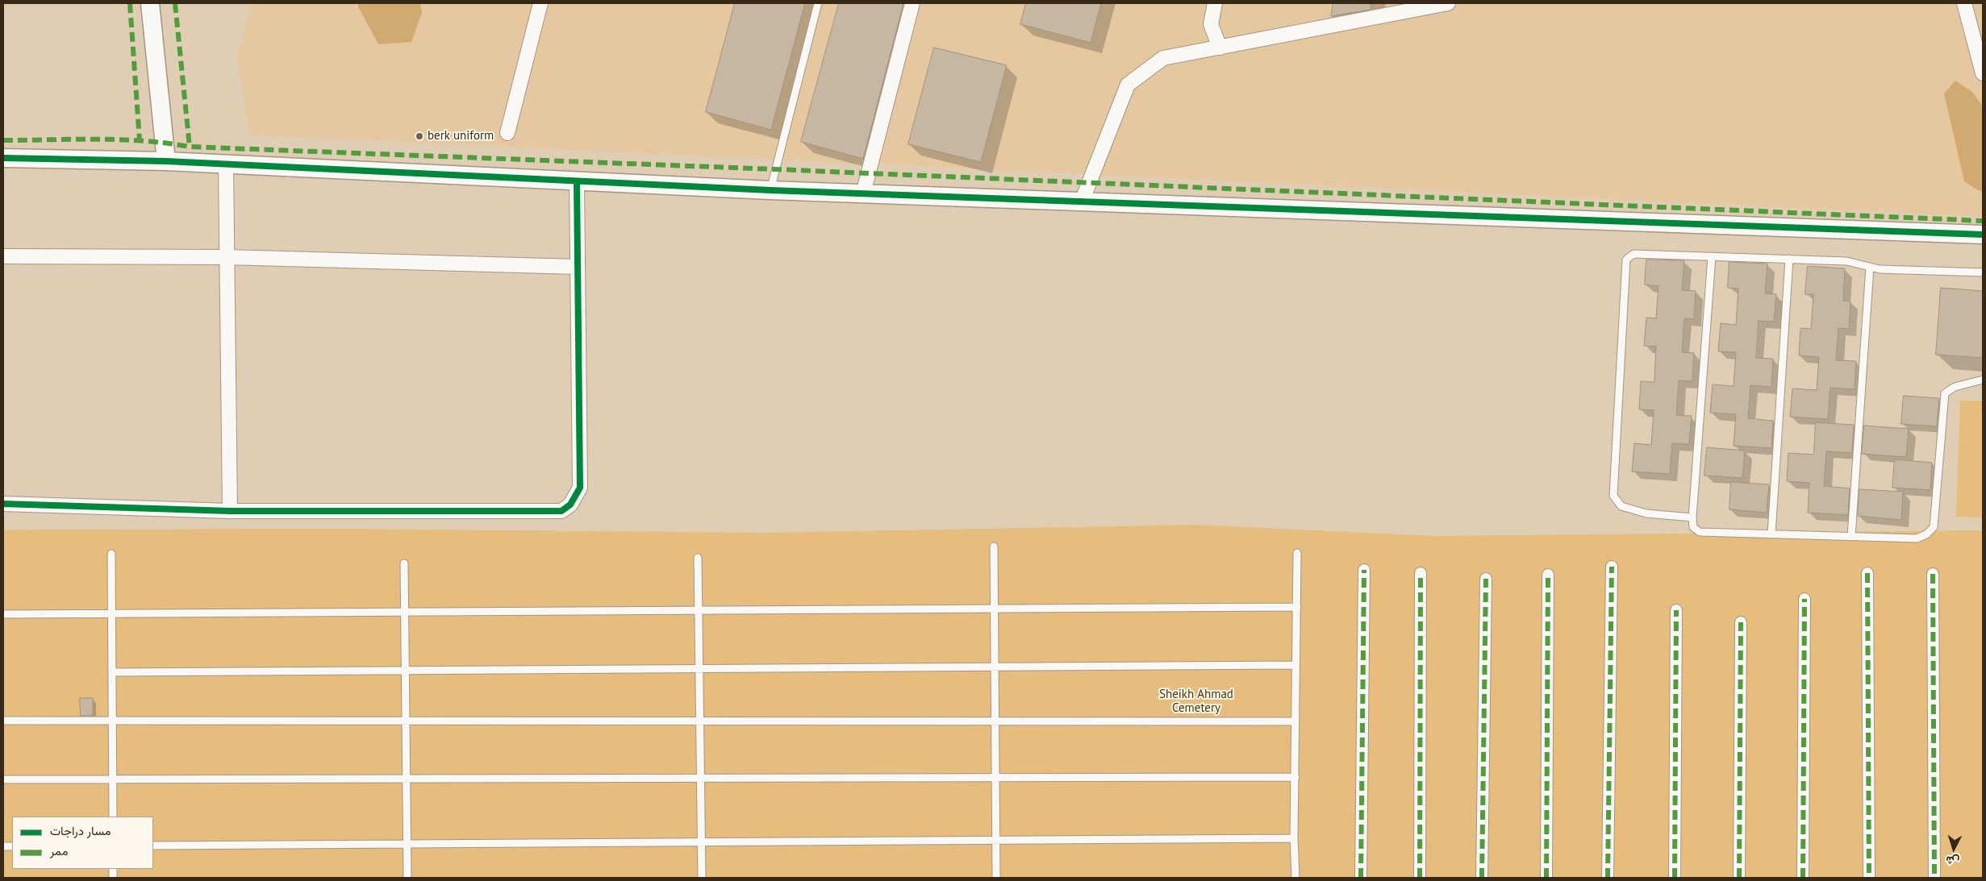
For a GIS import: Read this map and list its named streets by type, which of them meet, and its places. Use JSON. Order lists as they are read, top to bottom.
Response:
{
  "parks": ["Sheikh Ahmad Cemetery"],
  "places": ["berk uniform"],
  "legend": ["مسار دراجات", "ممر"],
  "north": "bottom"
}
